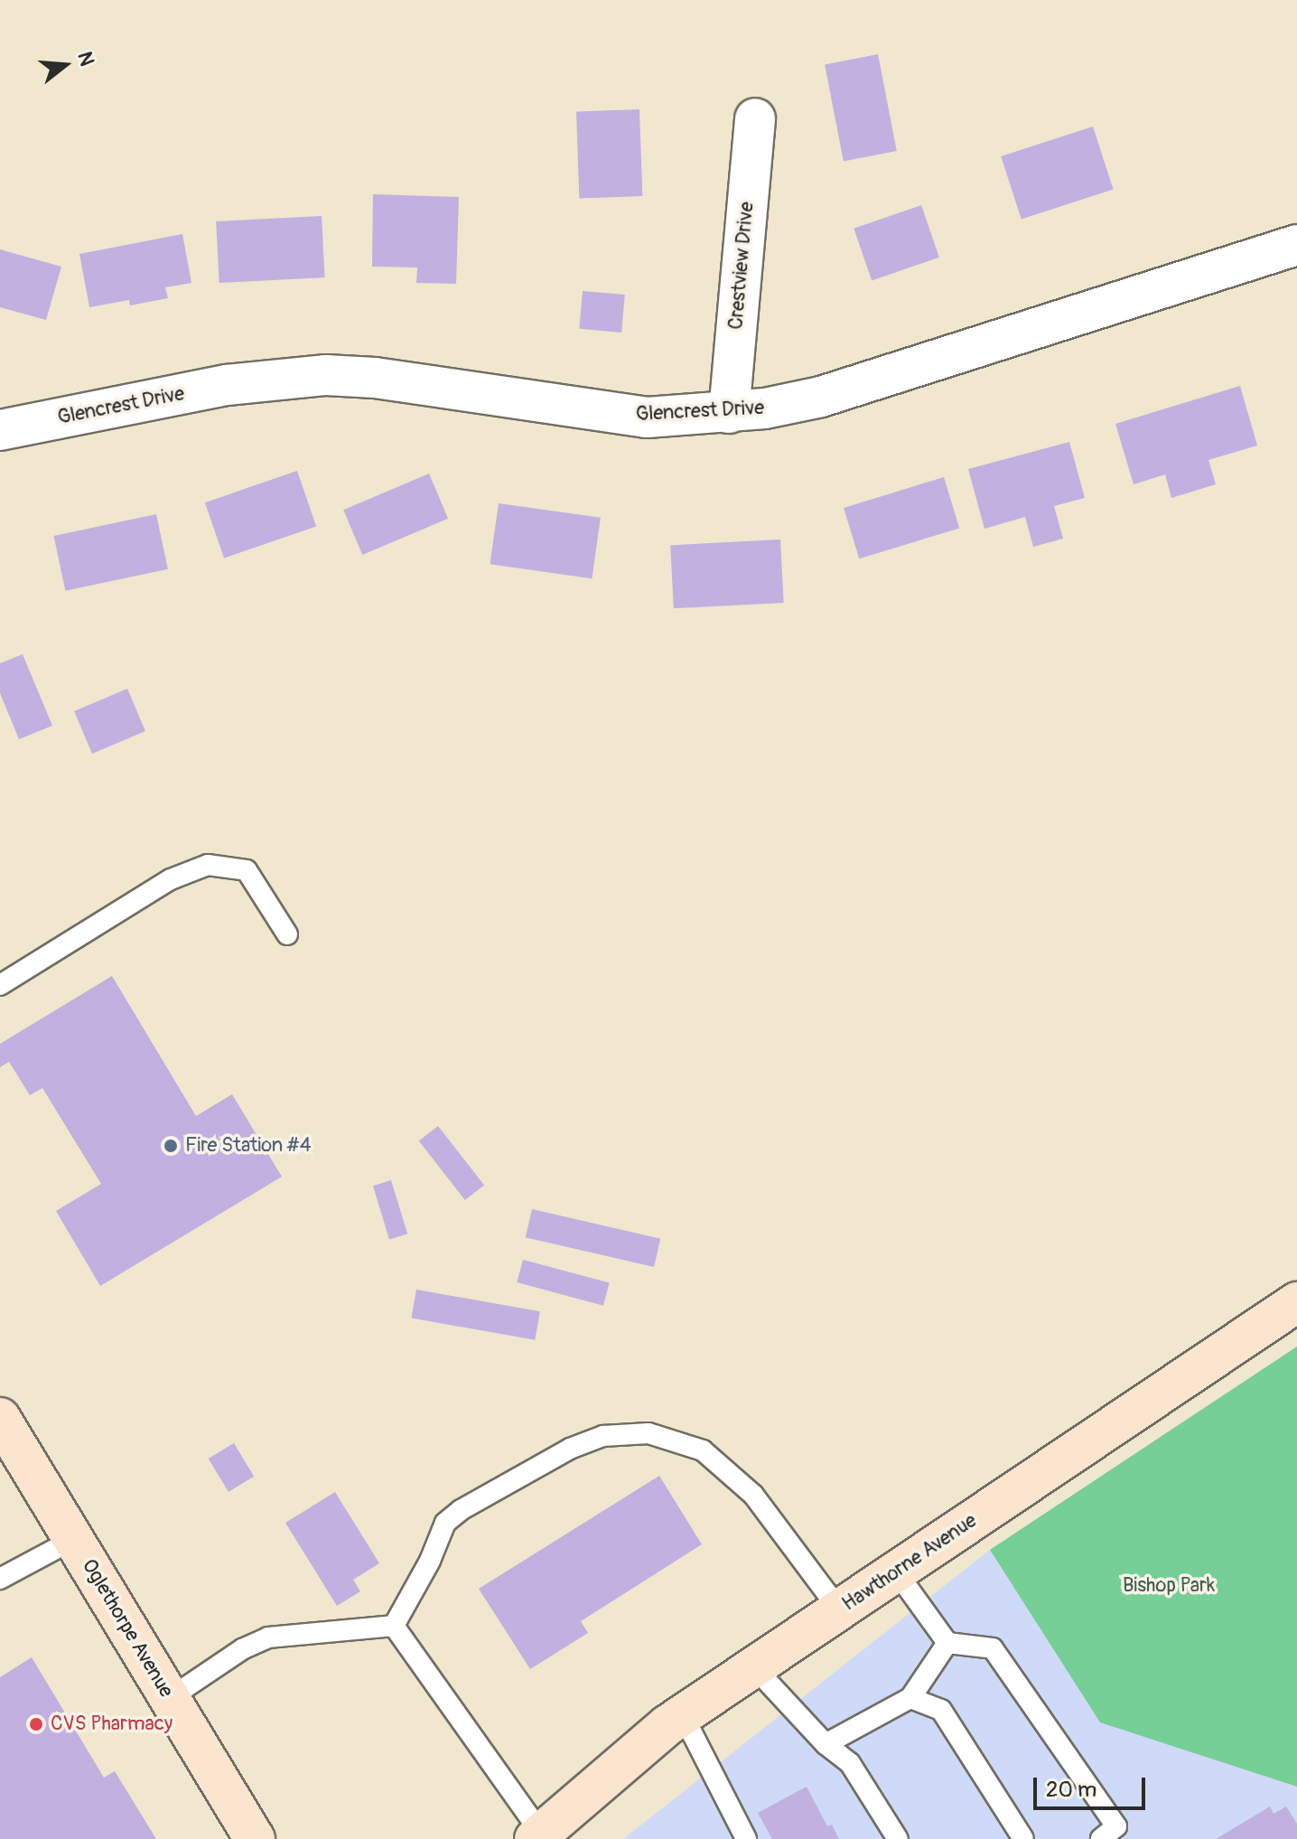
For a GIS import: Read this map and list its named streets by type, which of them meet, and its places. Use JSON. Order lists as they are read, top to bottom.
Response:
{
  "streets": {
    "main road": ["Hawthorne Avenue", "Oglethorpe Avenue"],
    "street": ["Crestview Drive", "Glencrest Drive"]
  },
  "crossings": [
    ["Crestview Drive", "Glencrest Drive"]
  ],
  "parks": ["Bishop Park"],
  "places": ["Fire Station #4", "CVS Pharmacy"],
  "scale_bar": "20 m",
  "north": "right"
}
